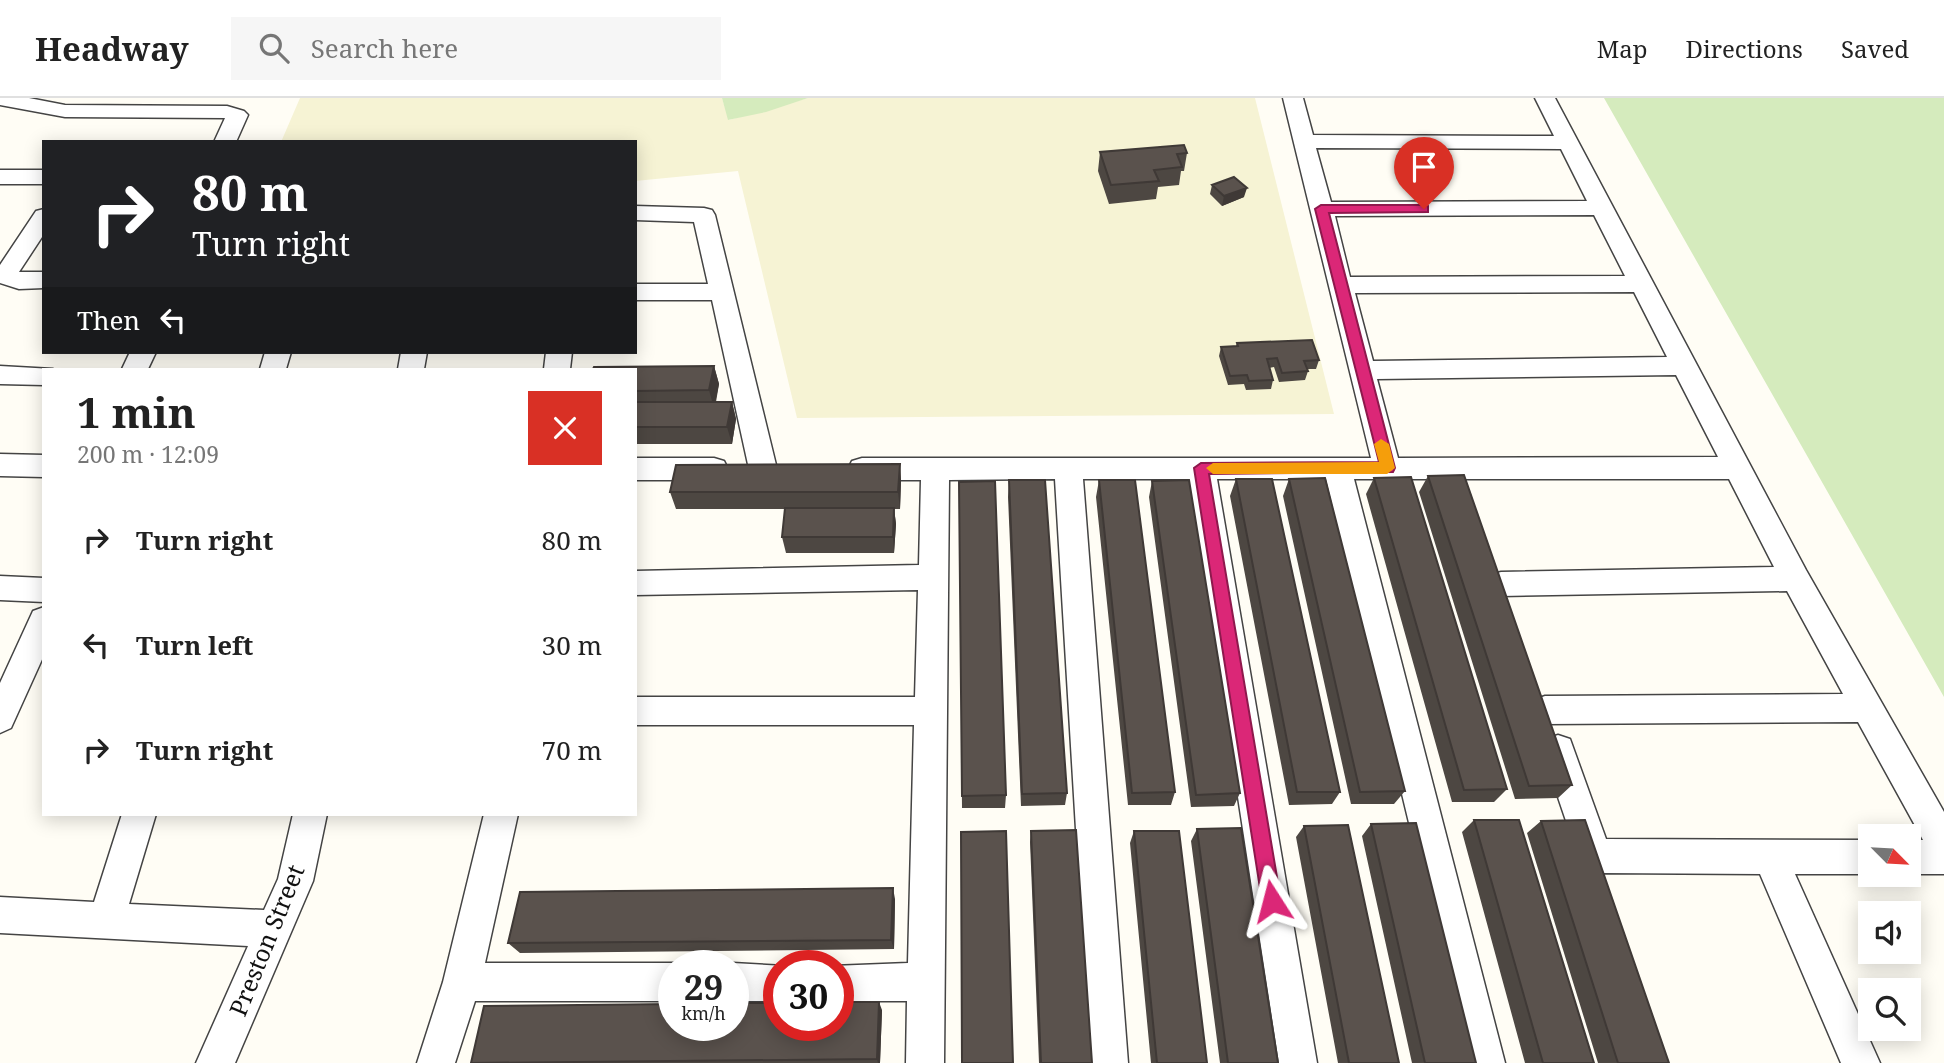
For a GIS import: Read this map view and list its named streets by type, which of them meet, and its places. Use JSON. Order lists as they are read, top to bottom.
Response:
{
  "streets": {
    "street": ["Preston Street"]
  },
  "north": "bottom right",
  "page": {
    "header": "Headway",
    "search": "Search here",
    "nav": ["Map", "Directions", "Saved"],
    "turn": ["80 m", "Turn right"],
    "then": "Then",
    "heading": ["1 min", "200 m · 12:09"],
    "list": [
      {
        "name": "Turn right",
        "value": "80 m"
      },
      {
        "name": "Turn left",
        "value": "30 m"
      },
      {
        "name": "Turn right",
        "value": "70 m"
      }
    ],
    "speed": "29 km/h",
    "limit": "30"
  }
}
